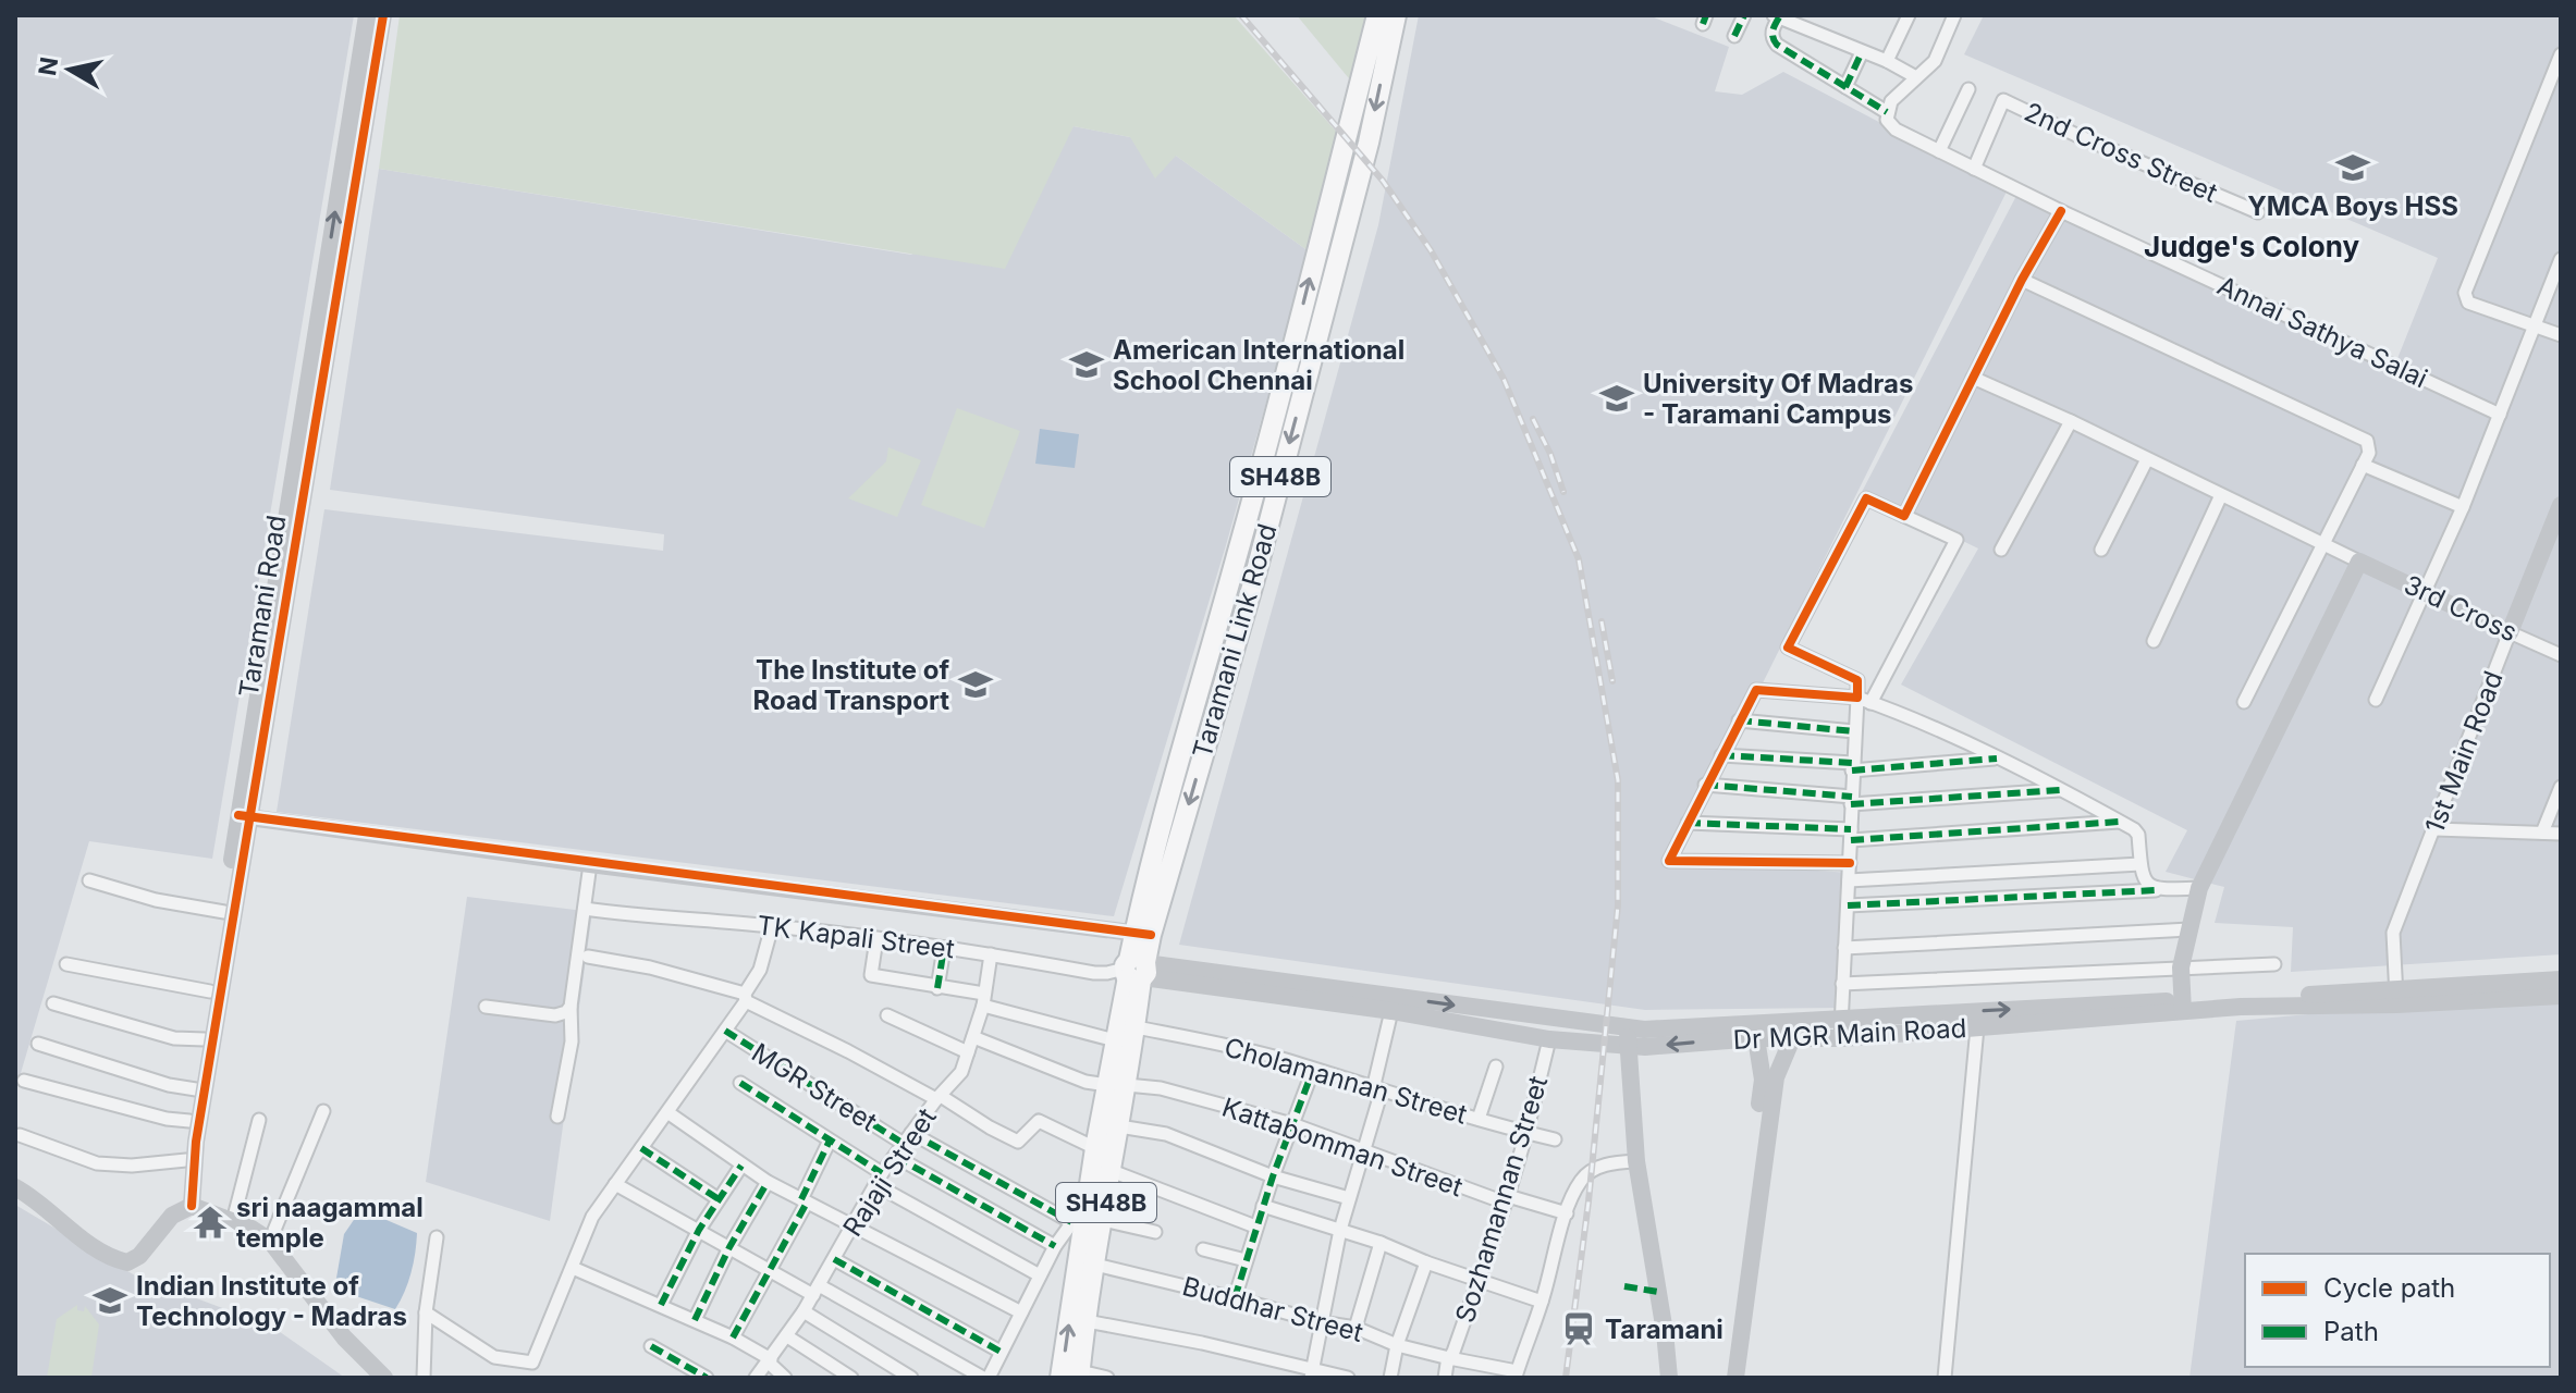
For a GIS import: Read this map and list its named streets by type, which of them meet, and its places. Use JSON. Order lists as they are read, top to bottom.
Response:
{
  "streets": {
    "main road": ["SH48B", "Taramani Link Road"],
    "street": [
      "2nd Cross Street",
      "Annai Sathya Salai",
      "Taramani Road",
      "3rd Cross",
      "1st Main Road",
      "TK Kapali Street",
      "Dr MGR Main Road",
      "Cholamannan Street",
      "MGR Street",
      "Kattabomman Street",
      "Rajaji Street",
      "Sozhamannan Street",
      "Buddhar Street"
    ]
  },
  "crossings": [
    ["2nd Cross Street", "Annai Sathya Salai"],
    ["SH48B", "Cholamannan Street"],
    ["SH48B", "Kattabomman Street"],
    ["SH48B", "Buddhar Street"],
    ["3rd Cross", "1st Main Road"],
    ["Taramani Link Road", "TK Kapali Street"],
    ["Taramani Link Road", "Dr MGR Main Road"],
    ["1st Main Road", "Dr MGR Main Road"],
    ["TK Kapali Street", "Dr MGR Main Road"],
    ["TK Kapali Street", "Rajaji Street"],
    ["Dr MGR Main Road", "Sozhamannan Street"],
    ["Cholamannan Street", "Sozhamannan Street"],
    ["MGR Street", "Rajaji Street"],
    ["Kattabomman Street", "Rajaji Street"],
    ["Kattabomman Street", "Sozhamannan Street"],
    ["Sozhamannan Street", "Buddhar Street"]
  ],
  "districts": ["Judge's Colony"],
  "places": {
    "school or university": [
      "YMCA Boys HSS",
      "American International School Chennai",
      "University Of Madras - Taramani Campus",
      "The Institute of Road Transport",
      "Indian Institute of Technology - Madras"
    ],
    "temple": ["sri naagammal temple"],
    "station": ["Taramani"]
  },
  "legend": ["Cycle path", "Path"],
  "north": "left"
}
